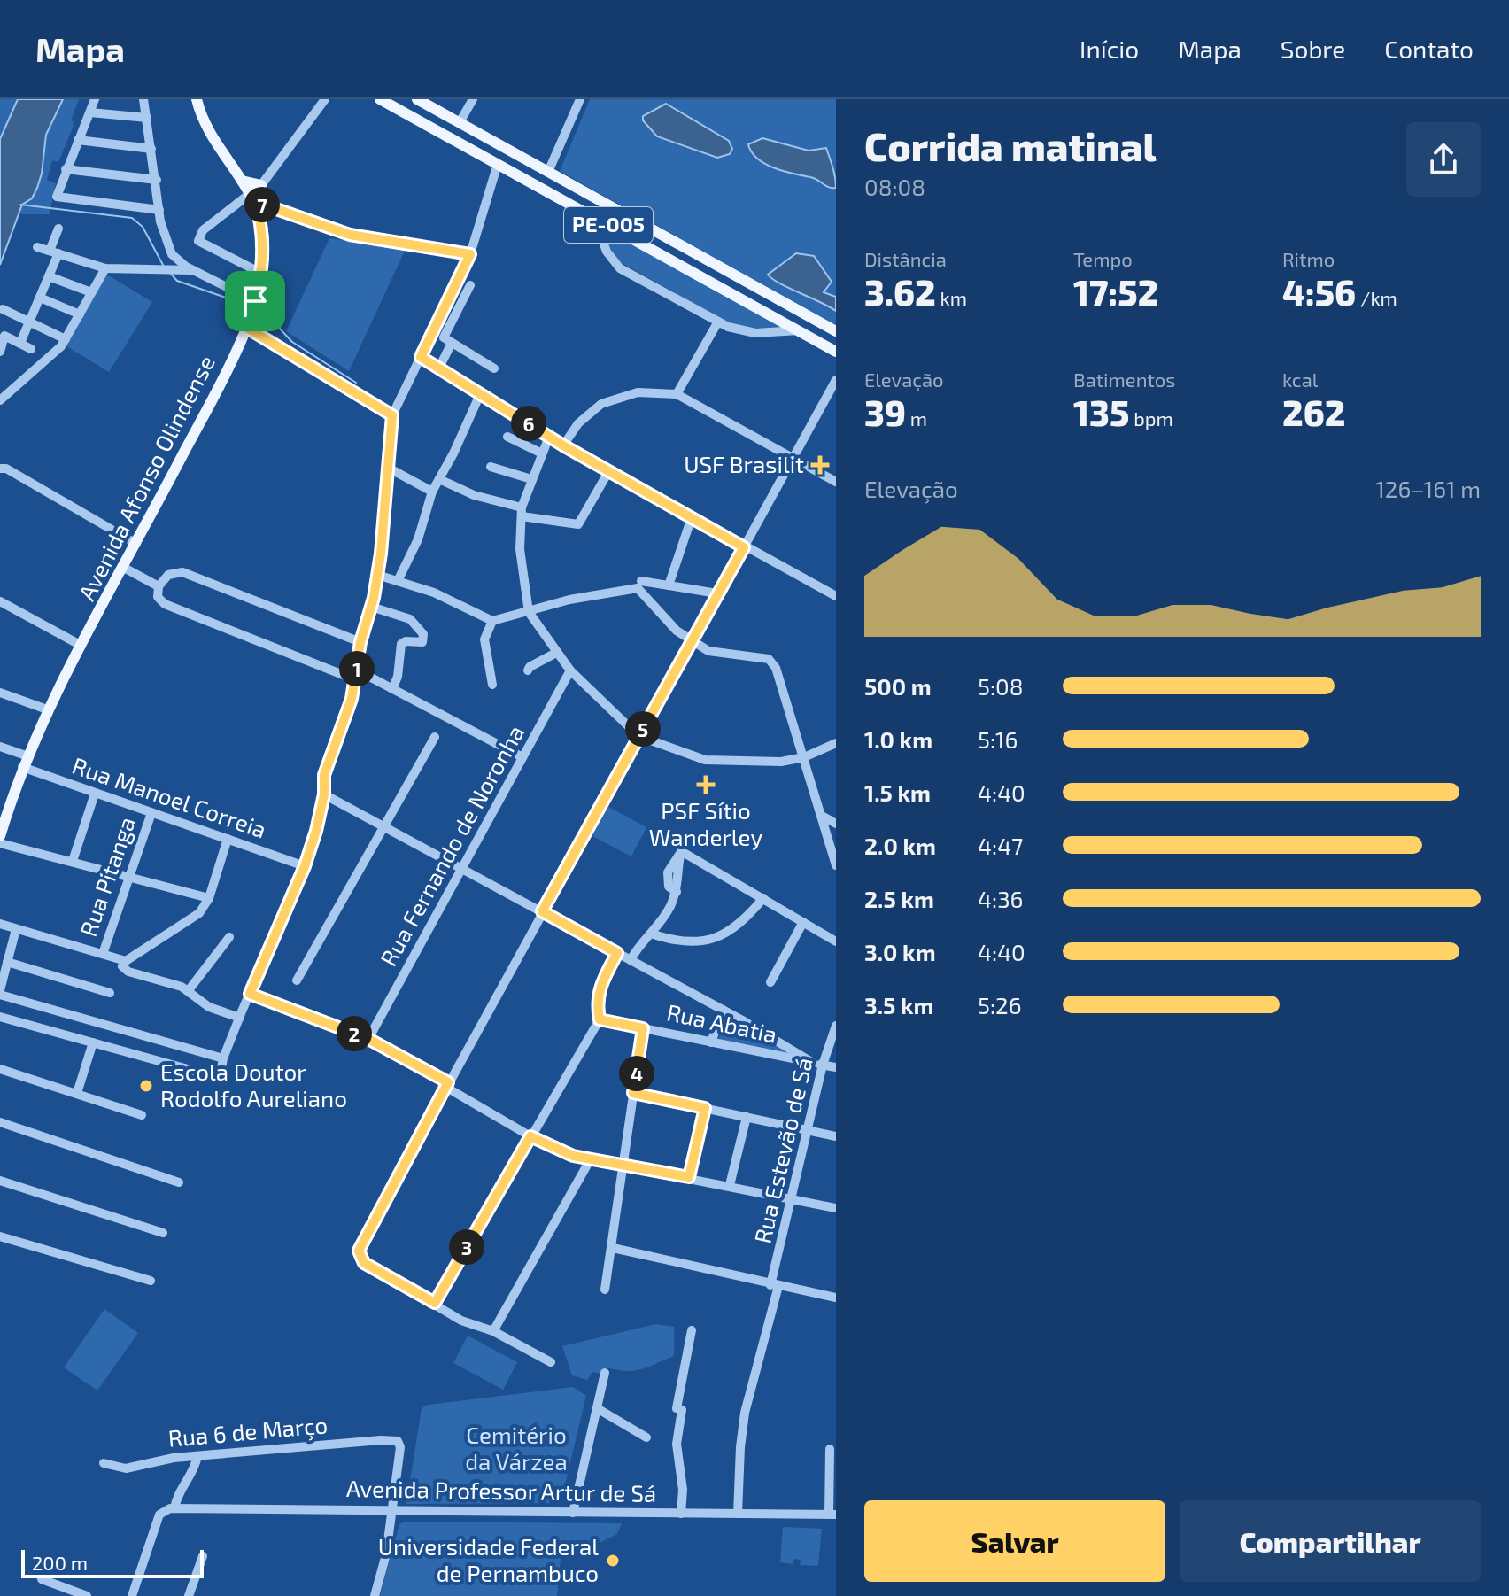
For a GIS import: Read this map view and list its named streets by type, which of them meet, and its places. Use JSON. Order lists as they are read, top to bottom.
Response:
{
  "streets": {
    "main road": ["PE-005", "Avenida Afonso Olindense"],
    "street": [
      "Rua Manoel Correia",
      "Rua Fernando de Noronha",
      "Rua Pitanga",
      "Rua Abatia",
      "Rua Estevão de Sá",
      "Rua 6 de Março",
      "Avenida Professor Artur de Sá"
    ]
  },
  "crossings": [
    ["Avenida Afonso Olindense", "Rua Manoel Correia"],
    ["Rua Manoel Correia", "Rua Pitanga"],
    ["Rua Abatia", "Rua Estevão de Sá"],
    ["Rua Estevão de Sá", "Avenida Professor Artur de Sá"],
    ["Rua 6 de Março", "Avenida Professor Artur de Sá"]
  ],
  "parks": ["Cemitério da Várzea"],
  "places": {
    "health": ["USF Brasilit", "PSF Sítio Wanderley"],
    "other": ["Escola Doutor Rodolfo Aureliano", "Universidade Federal de Pernambuco"]
  },
  "scale_bar": "200 m",
  "page": {
    "header": "Mapa",
    "nav": [
      "Início",
      "Mapa",
      "Sobre",
      "Contato"
    ],
    "heading": ["Corrida matinal", "08:08"],
    "pins": [
      "7",
      "6",
      "1",
      "5",
      "2",
      "4",
      "3"
    ],
    "stats": [
      ["Distância", "3.62 km"],
      ["Tempo", "17:52"],
      ["Ritmo", "4:56 /km"],
      ["Elevação", "39 m"],
      ["Batimentos", "135 bpm"],
      ["kcal", "262"]
    ],
    "chart": ["Elevação", "126–161 m"],
    "list": [
      {
        "name": "500 m",
        "note": "5:08"
      },
      {
        "name": "1.0 km",
        "note": "5:16"
      },
      {
        "name": "1.5 km",
        "note": "4:40"
      },
      {
        "name": "2.0 km",
        "note": "4:47"
      },
      {
        "name": "2.5 km",
        "note": "4:36"
      },
      {
        "name": "3.0 km",
        "note": "4:40"
      },
      {
        "name": "3.5 km",
        "note": "5:26"
      }
    ],
    "buttons": ["Salvar", "Compartilhar"],
    "scale": "200 m"
  }
}
